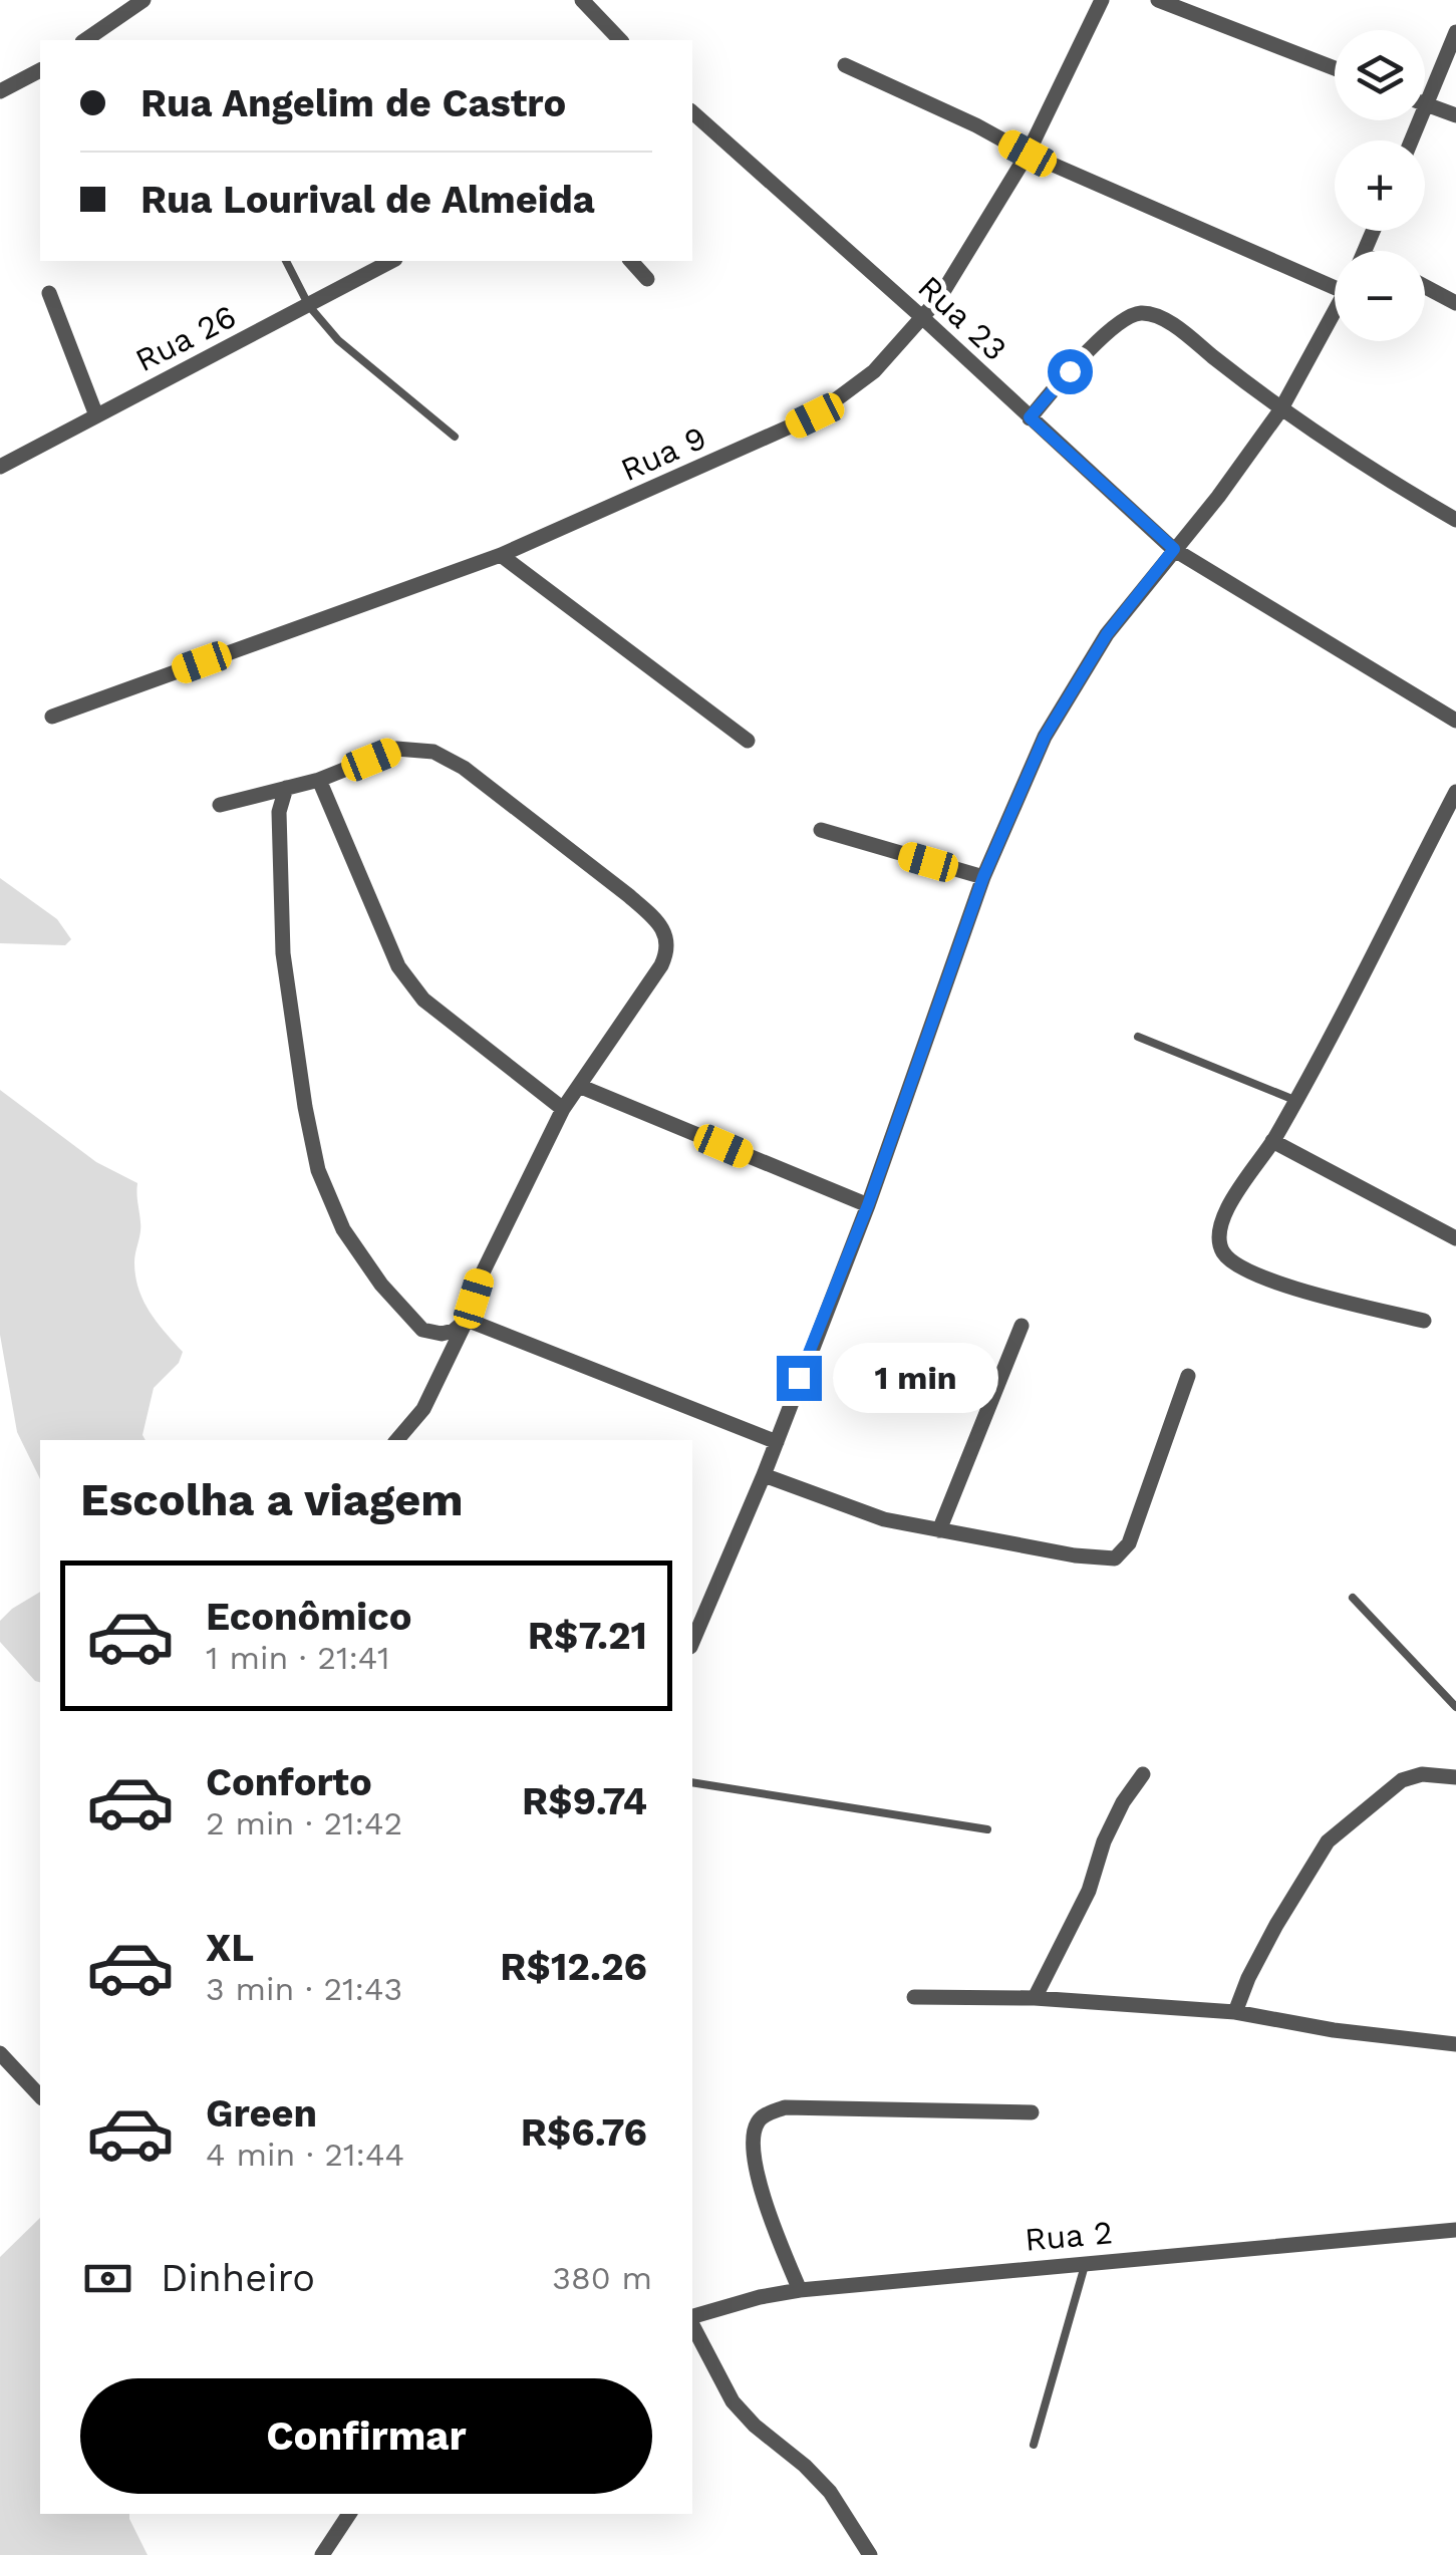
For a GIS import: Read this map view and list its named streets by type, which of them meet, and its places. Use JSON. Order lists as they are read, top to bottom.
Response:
{
  "streets": {
    "street": [
      "Rua 23",
      "Rua 26",
      "Rua 9",
      "Rua 2"
    ]
  },
  "crossings": [
    ["Rua 23", "Rua 9"]
  ],
  "page": {
    "map_buttons": ["+", "−"],
    "banner": ["Rua Angelim de Castro", "Rua Lourival de Almeida"],
    "bubble": "1 min",
    "heading": "Escolha a viagem",
    "list": [
      {
        "name": "Econômico",
        "note": "1 min · 21:41",
        "value": "R$7.21"
      },
      {
        "name": "Conforto",
        "note": "2 min · 21:42",
        "value": "R$9.74"
      },
      {
        "name": "XL",
        "note": "3 min · 21:43",
        "value": "R$12.26"
      },
      {
        "name": "Green",
        "note": "4 min · 21:44",
        "value": "R$6.76"
      }
    ],
    "pay": ["Dinheiro", "380 m"],
    "buttons": "Confirmar"
  }
}
